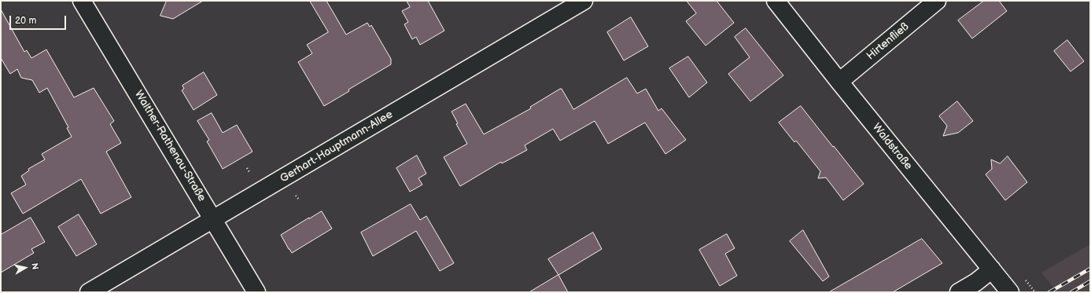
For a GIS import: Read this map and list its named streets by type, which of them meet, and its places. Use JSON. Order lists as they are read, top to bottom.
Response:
{
  "streets": {
    "street": [
      "Hirtenfließ",
      "Walther-Rathenau-Straße",
      "Gerhart-Hauptmann-Allee",
      "Waldstraße"
    ]
  },
  "crossings": [
    ["Hirtenfließ", "Waldstraße"],
    ["Walther-Rathenau-Straße", "Gerhart-Hauptmann-Allee"]
  ],
  "scale_bar": "20 m",
  "north": "right"
}
